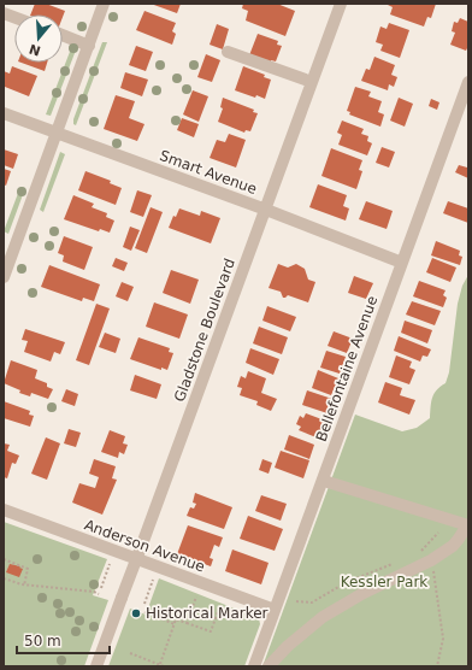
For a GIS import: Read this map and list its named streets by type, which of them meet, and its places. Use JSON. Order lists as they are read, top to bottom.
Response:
{
  "streets": {
    "street": [
      "Smart Avenue",
      "Gladstone Boulevard",
      "Bellefontaine Avenue",
      "Anderson Avenue"
    ]
  },
  "crossings": [
    ["Smart Avenue", "Gladstone Boulevard"],
    ["Smart Avenue", "Bellefontaine Avenue"],
    ["Bellefontaine Avenue", "Anderson Avenue"]
  ],
  "parks": ["Kessler Park"],
  "places": ["Historical Marker"],
  "scale_bar": "50 m",
  "north": "bottom"
}
